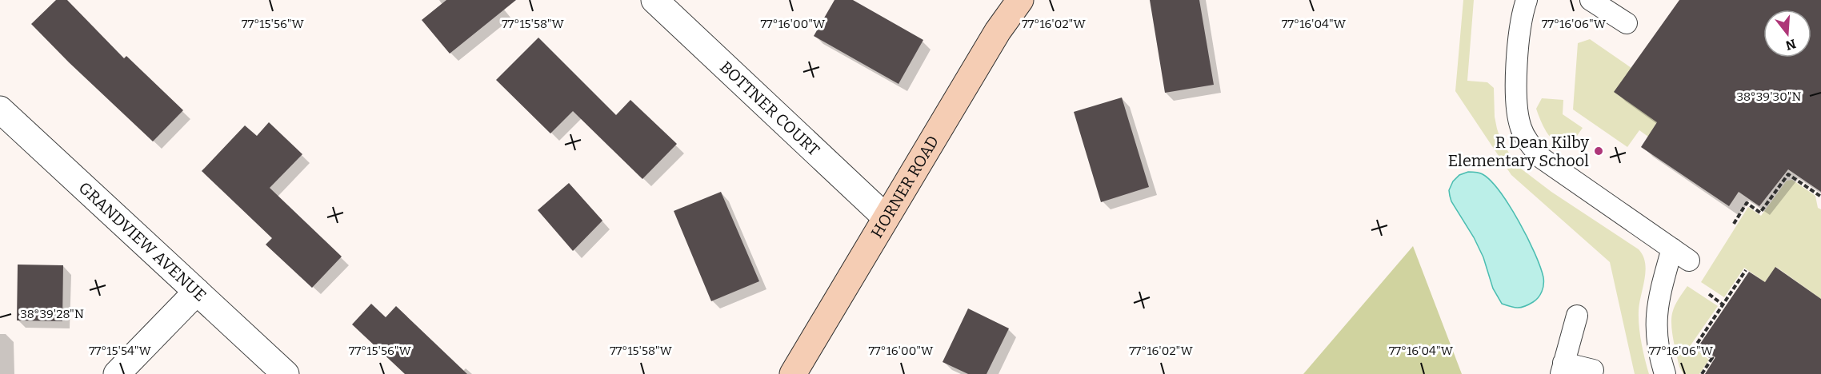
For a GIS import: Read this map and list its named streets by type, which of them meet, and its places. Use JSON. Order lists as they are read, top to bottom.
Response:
{
  "streets": {
    "main road": ["HORNER ROAD"],
    "street": ["BOTTNER COURT", "GRANDVIEW AVENUE"]
  },
  "crossings": [
    ["BOTTNER COURT", "HORNER ROAD"]
  ],
  "places": ["R Dean Kilby Elementary School"],
  "north": "bottom",
  "coordinates": [
    "77°15'56\"W",
    "77°15'58\"W",
    "77°16'00\"W",
    "77°16'02\"W",
    "77°16'04\"W",
    "77°16'06\"W",
    "38°39'30\"N",
    "38°39'28\"N",
    "77°15'54\"W"
  ]
}
